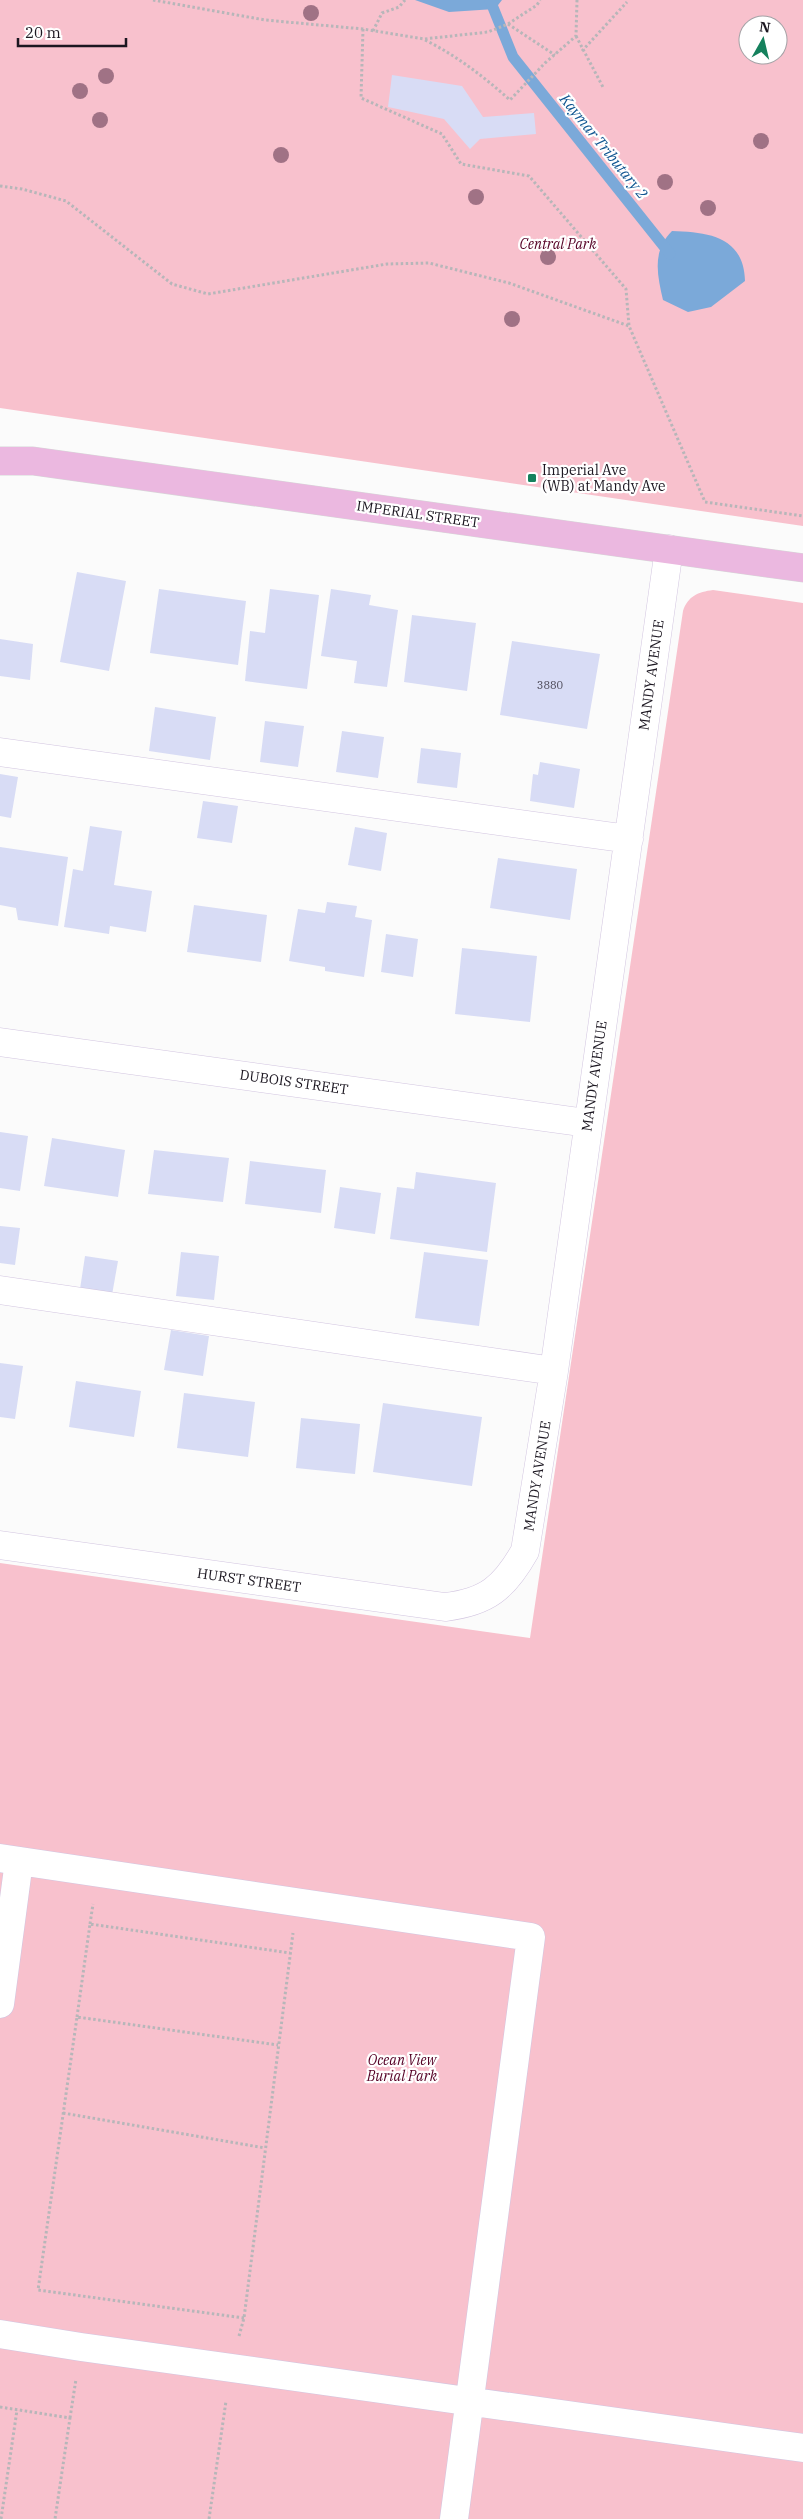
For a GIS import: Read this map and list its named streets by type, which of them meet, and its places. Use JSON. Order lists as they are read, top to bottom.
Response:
{
  "streets": {
    "main road": ["IMPERIAL STREET"],
    "street": ["MANDY AVENUE", "DUBOIS STREET", "HURST STREET"]
  },
  "crossings": [
    ["IMPERIAL STREET", "MANDY AVENUE"],
    ["MANDY AVENUE", "DUBOIS STREET"],
    ["MANDY AVENUE", "HURST STREET"]
  ],
  "water": ["Kaymar Tributary 2"],
  "parks": ["Central Park", "Ocean View Burial Park"],
  "places": {
    "transit": ["Imperial Ave (WB) at Mandy Ave"]
  },
  "house_numbers": ["3880"],
  "scale_bar": "20 m",
  "north": "top"
}
